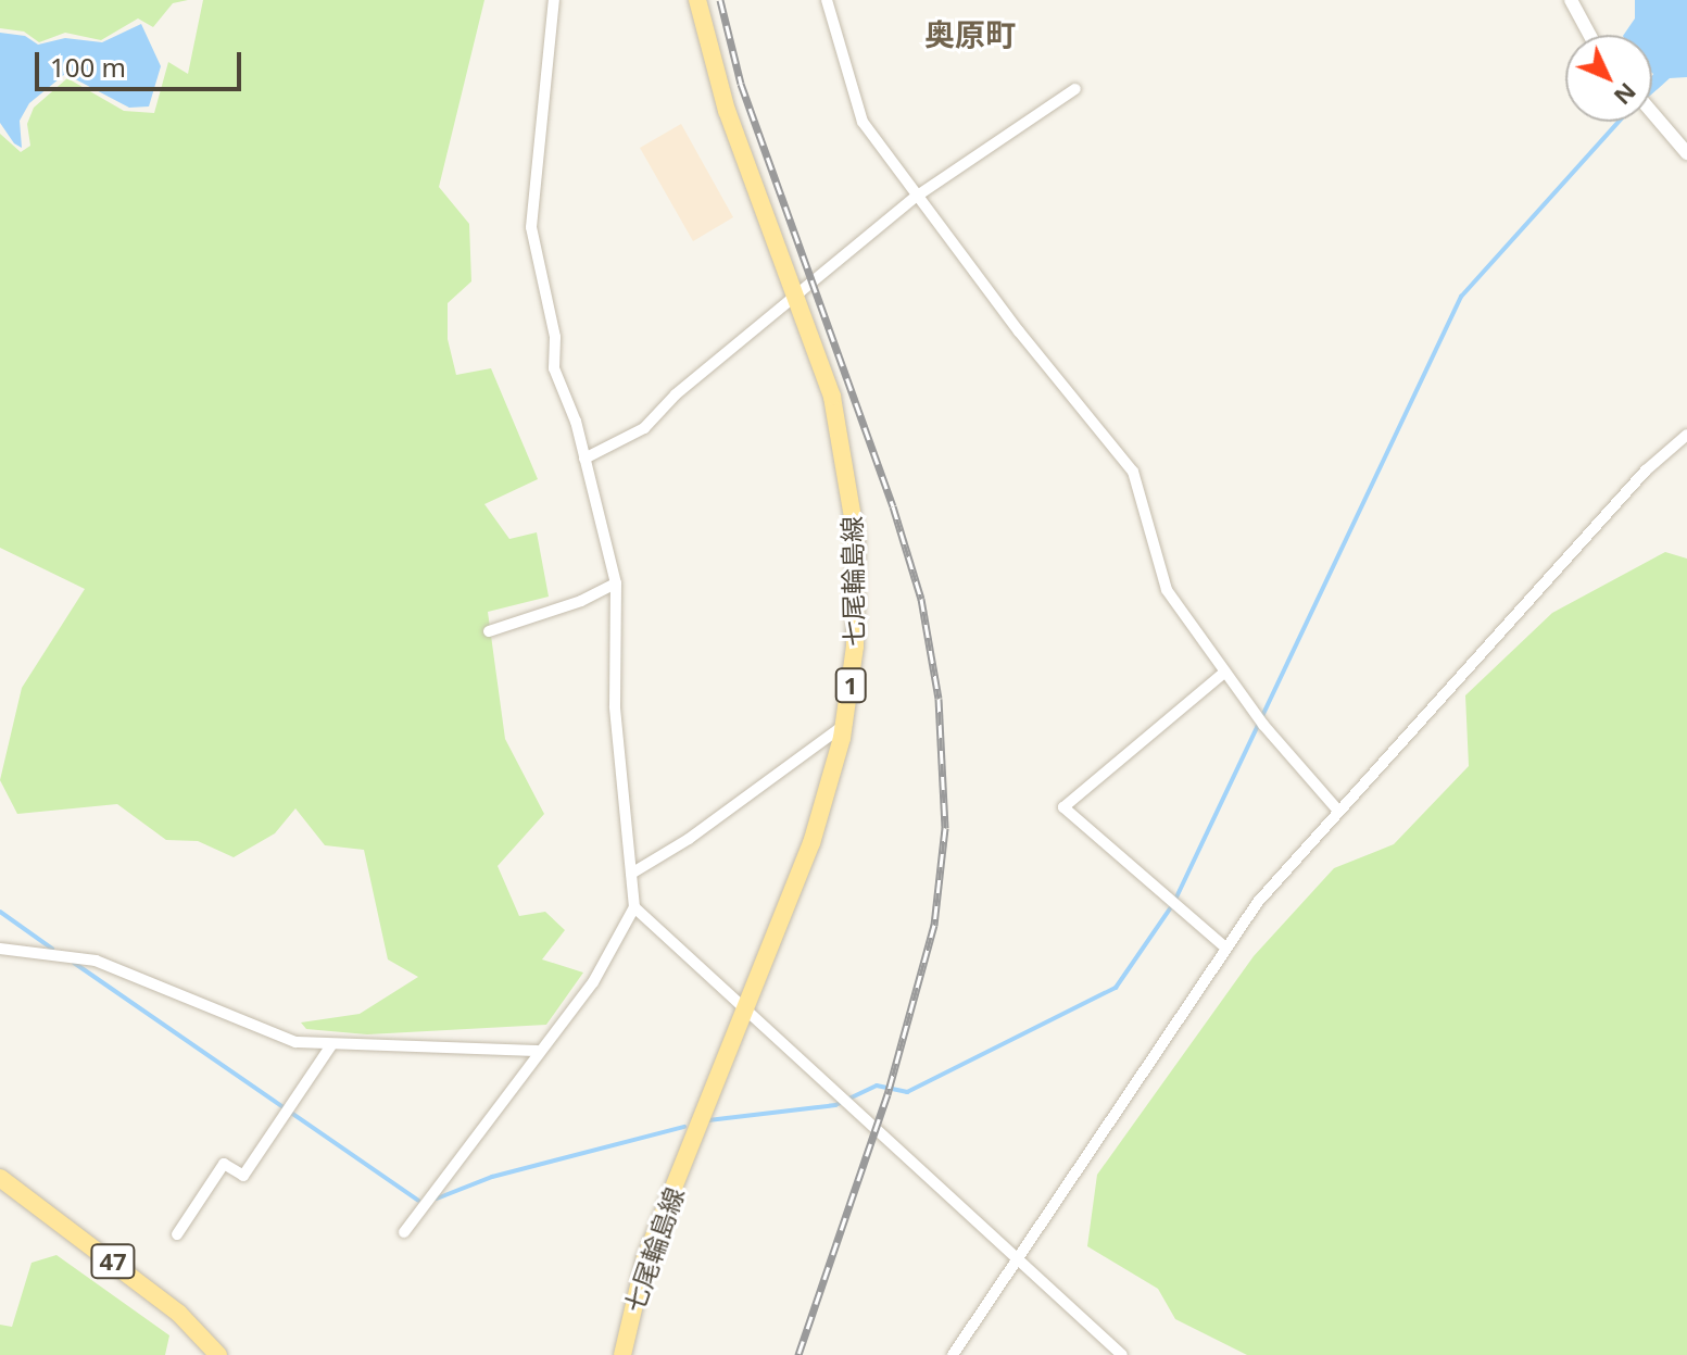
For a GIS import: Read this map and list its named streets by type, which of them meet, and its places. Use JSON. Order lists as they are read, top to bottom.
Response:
{
  "streets": {
    "main road": ["七尾輪島線", "1", "47"]
  },
  "districts": ["奥原町"],
  "scale_bar": "100 m",
  "north": "bottom right"
}
